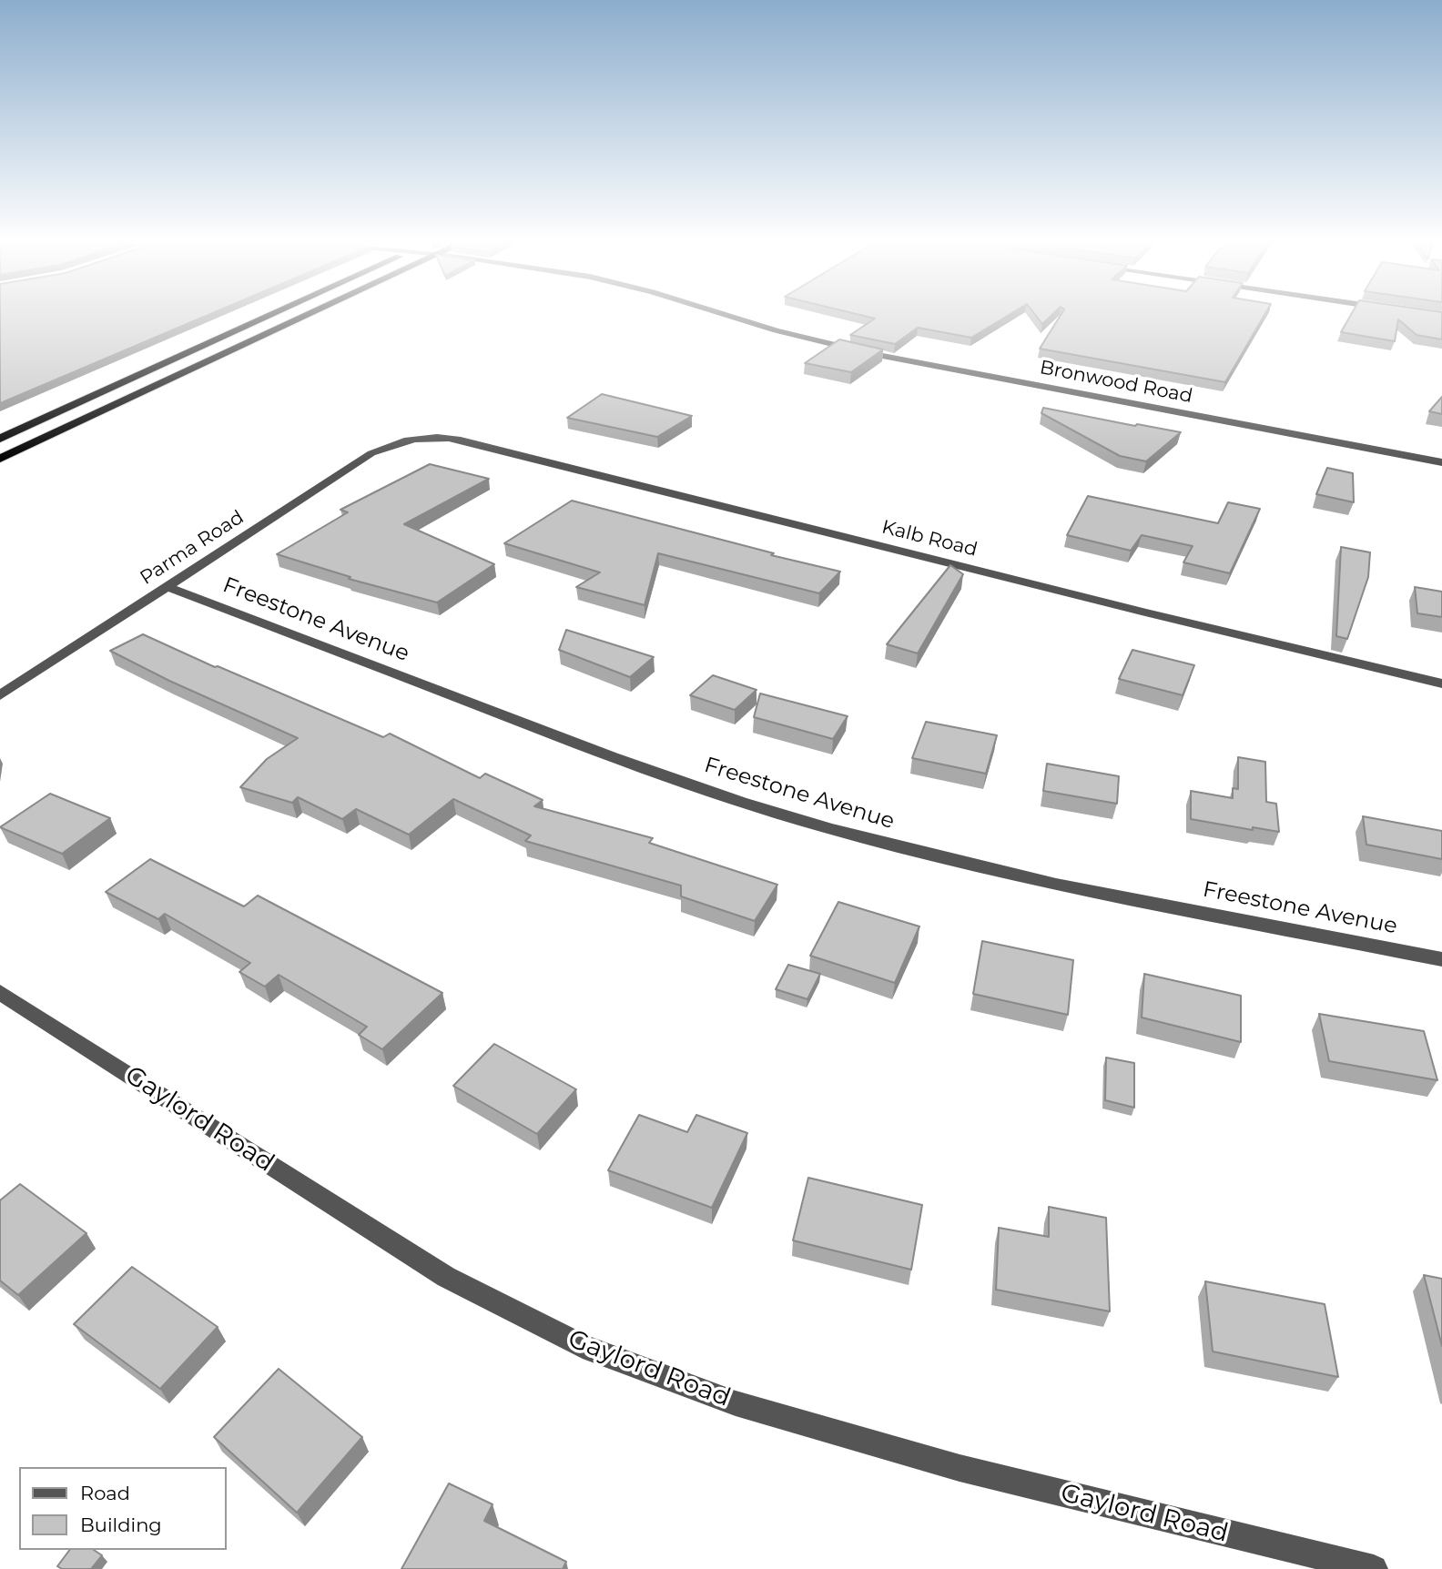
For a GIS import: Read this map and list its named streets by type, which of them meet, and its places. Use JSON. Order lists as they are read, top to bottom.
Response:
{
  "streets": {
    "street": [
      "Bronwood Road",
      "Kalb Road",
      "Parma Road",
      "Freestone Avenue",
      "Gaylord Road"
    ]
  },
  "crossings": [
    ["Kalb Road", "Parma Road"],
    ["Parma Road", "Freestone Avenue"]
  ],
  "legend": ["Road", "Building"]
}
